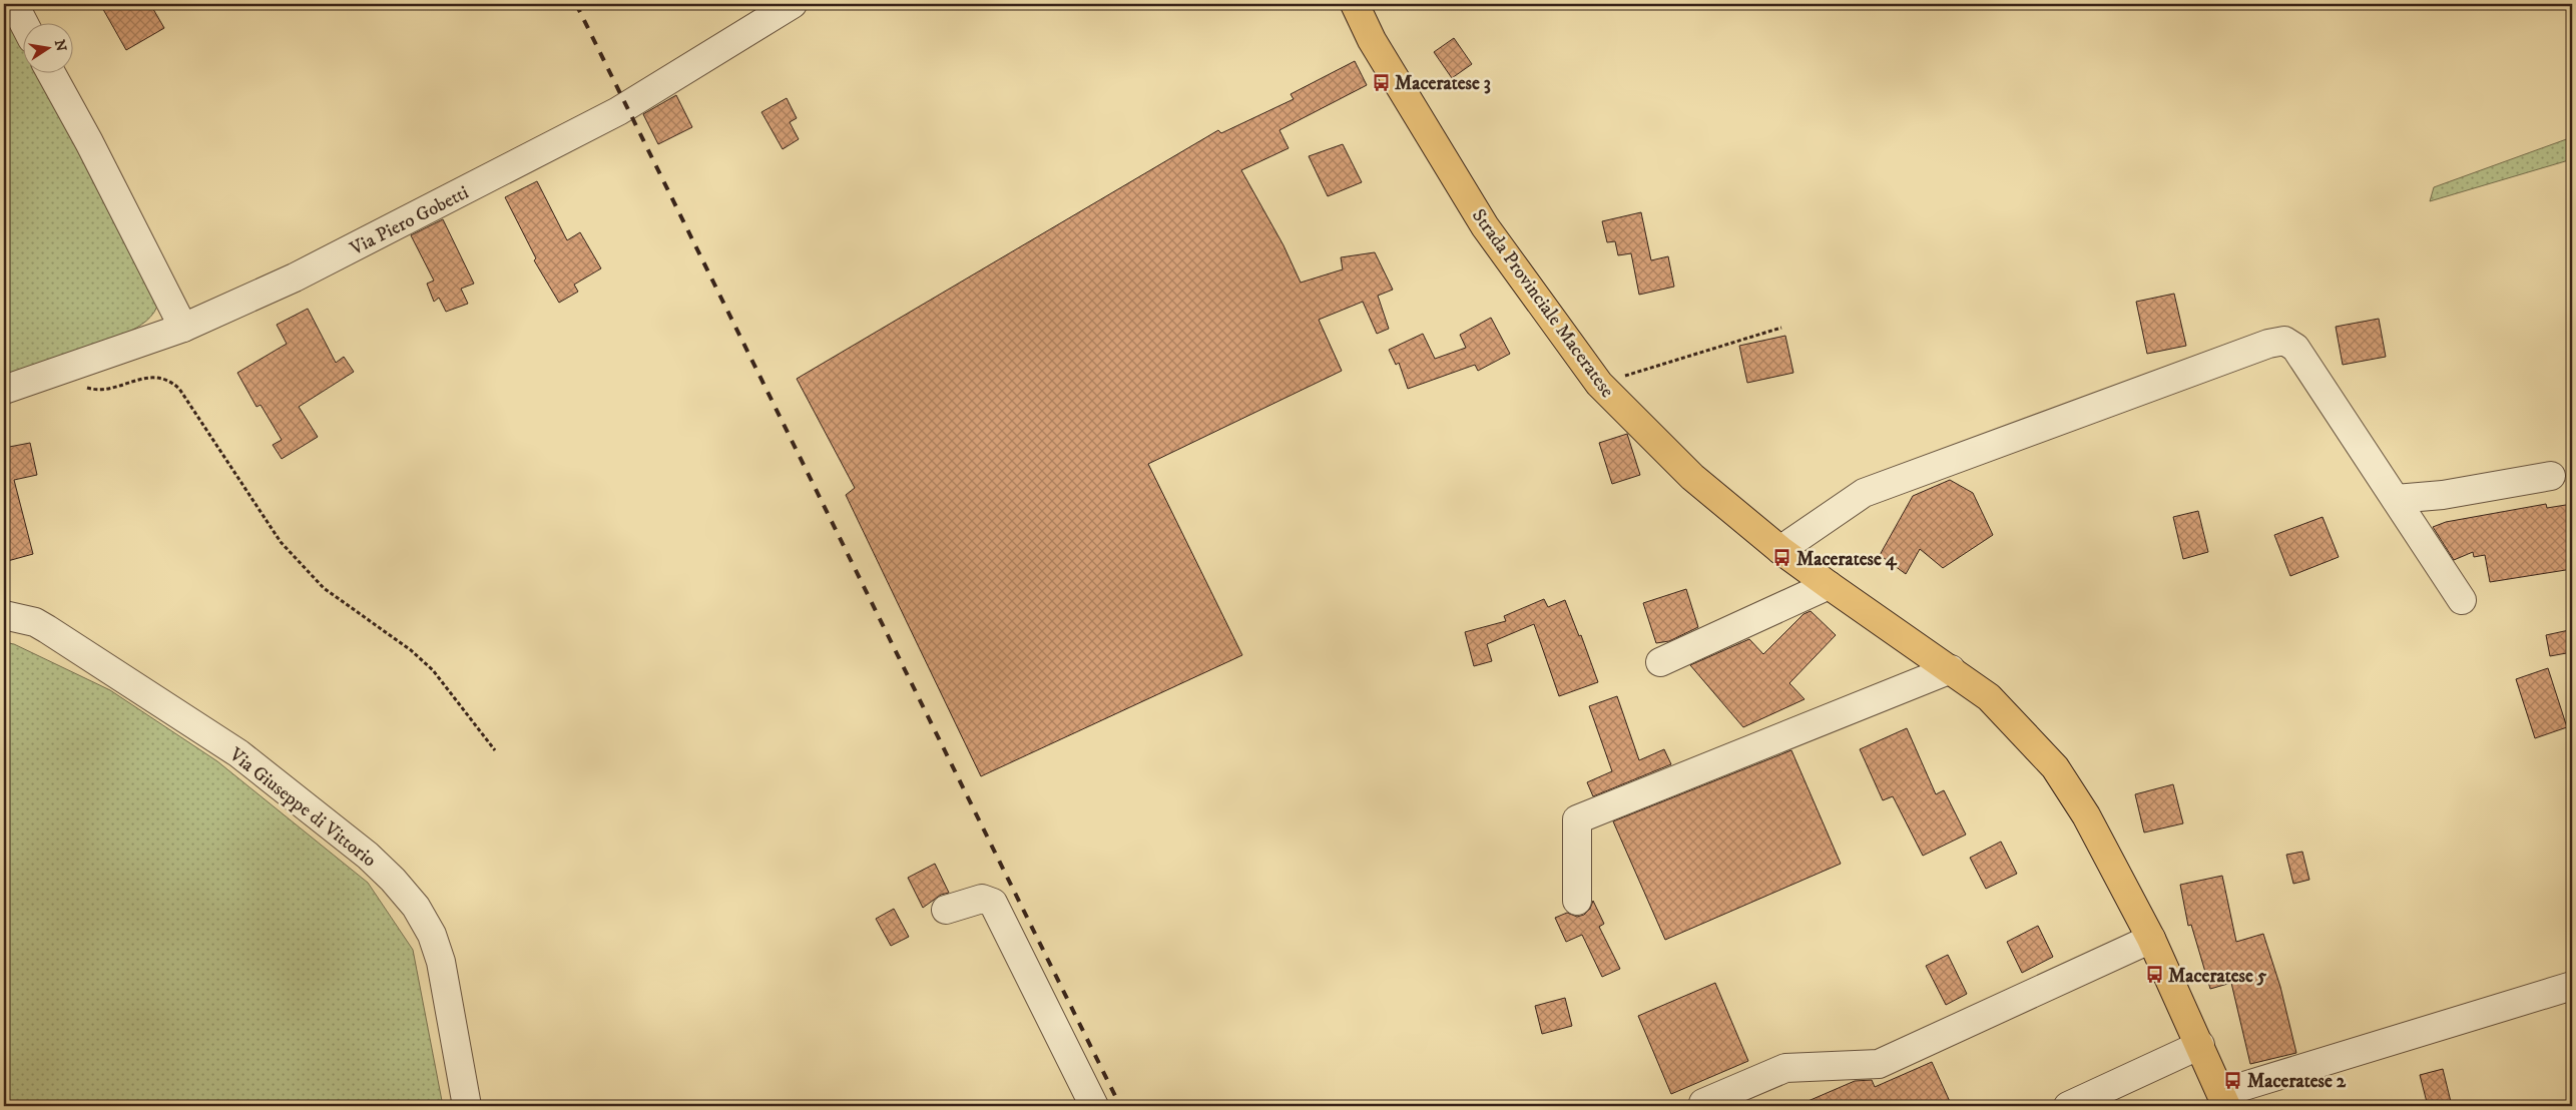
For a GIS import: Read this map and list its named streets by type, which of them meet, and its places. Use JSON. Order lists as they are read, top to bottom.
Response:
{
  "streets": {
    "main road": ["Strada Provinciale Maceratese"],
    "street": ["Via Piero Gobetti", "Via Giuseppe di Vittorio"]
  },
  "places": {
    "bus stop": [
      "Maceratese 3",
      "Maceratese 4",
      "Maceratese 5",
      "Maceratese 2"
    ]
  },
  "north": "right"
}
